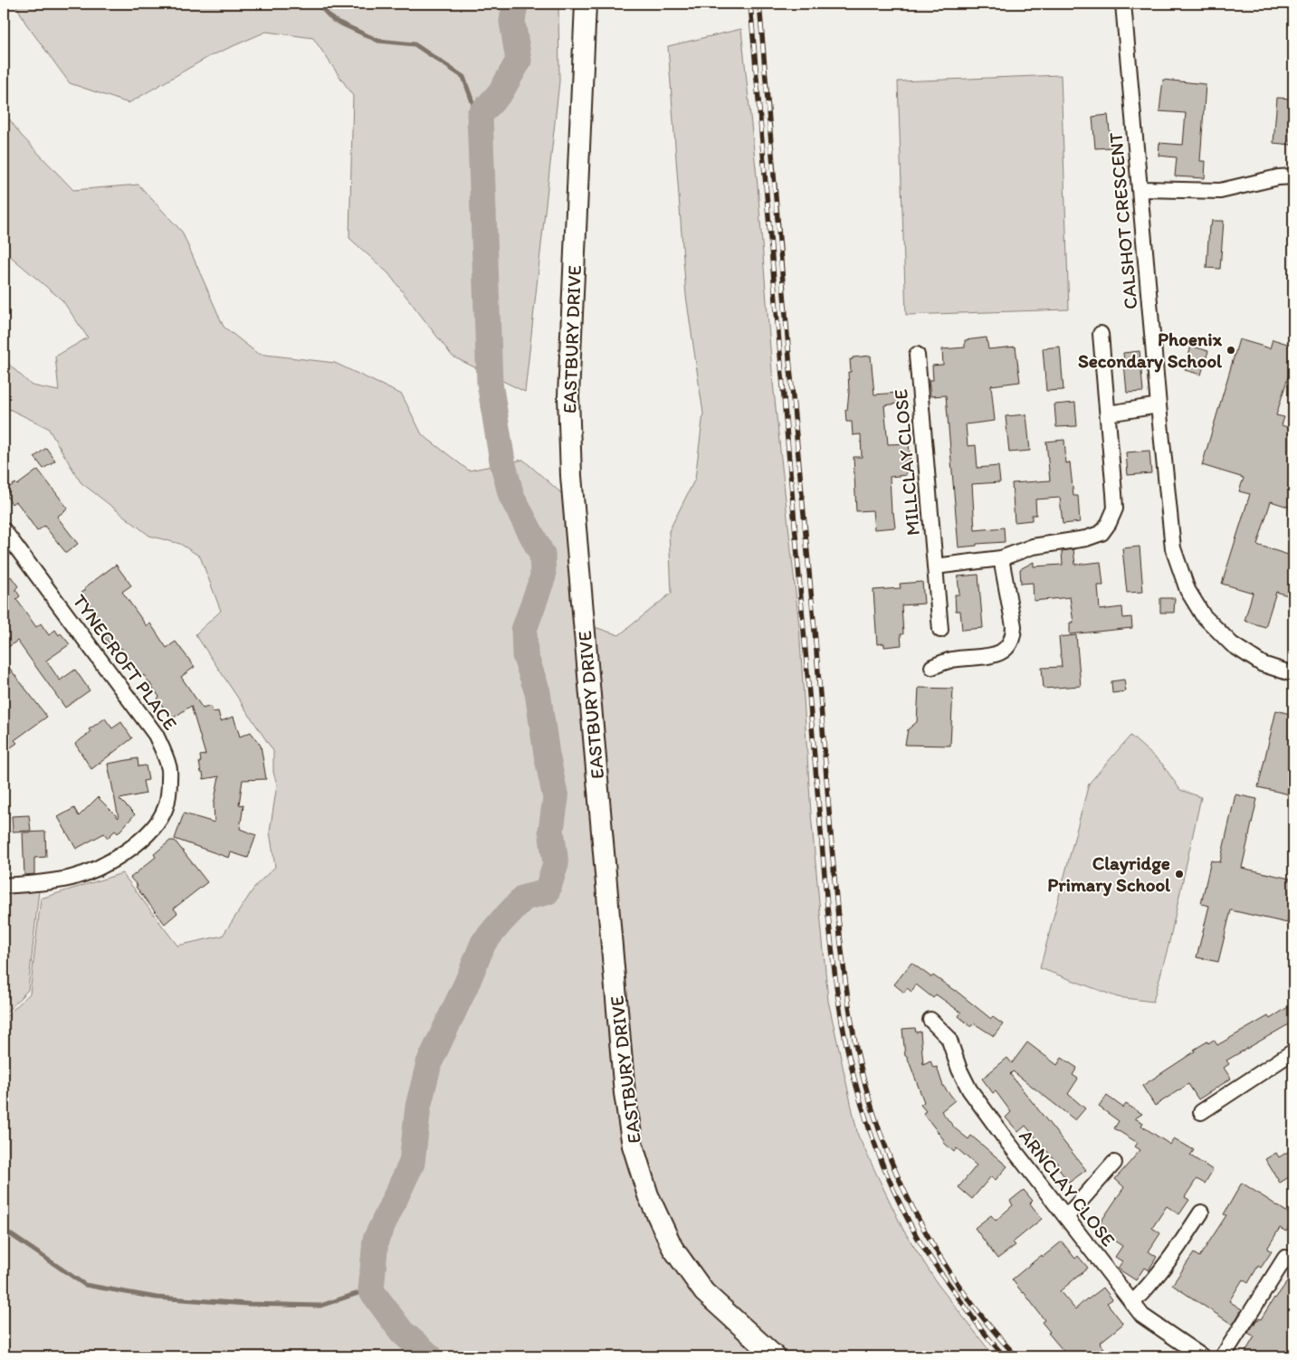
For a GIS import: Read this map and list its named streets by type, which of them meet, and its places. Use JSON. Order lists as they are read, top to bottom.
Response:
{
  "streets": {
    "street": [
      "CALSHOT CRESCENT",
      "EASTBURY DRIVE",
      "MILLCLAY CLOSE",
      "TYNECROFT PLACE",
      "ARNCLAY CLOSE"
    ]
  },
  "places": ["Phoenix Secondary School", "Clayridge Primary School"]
}
